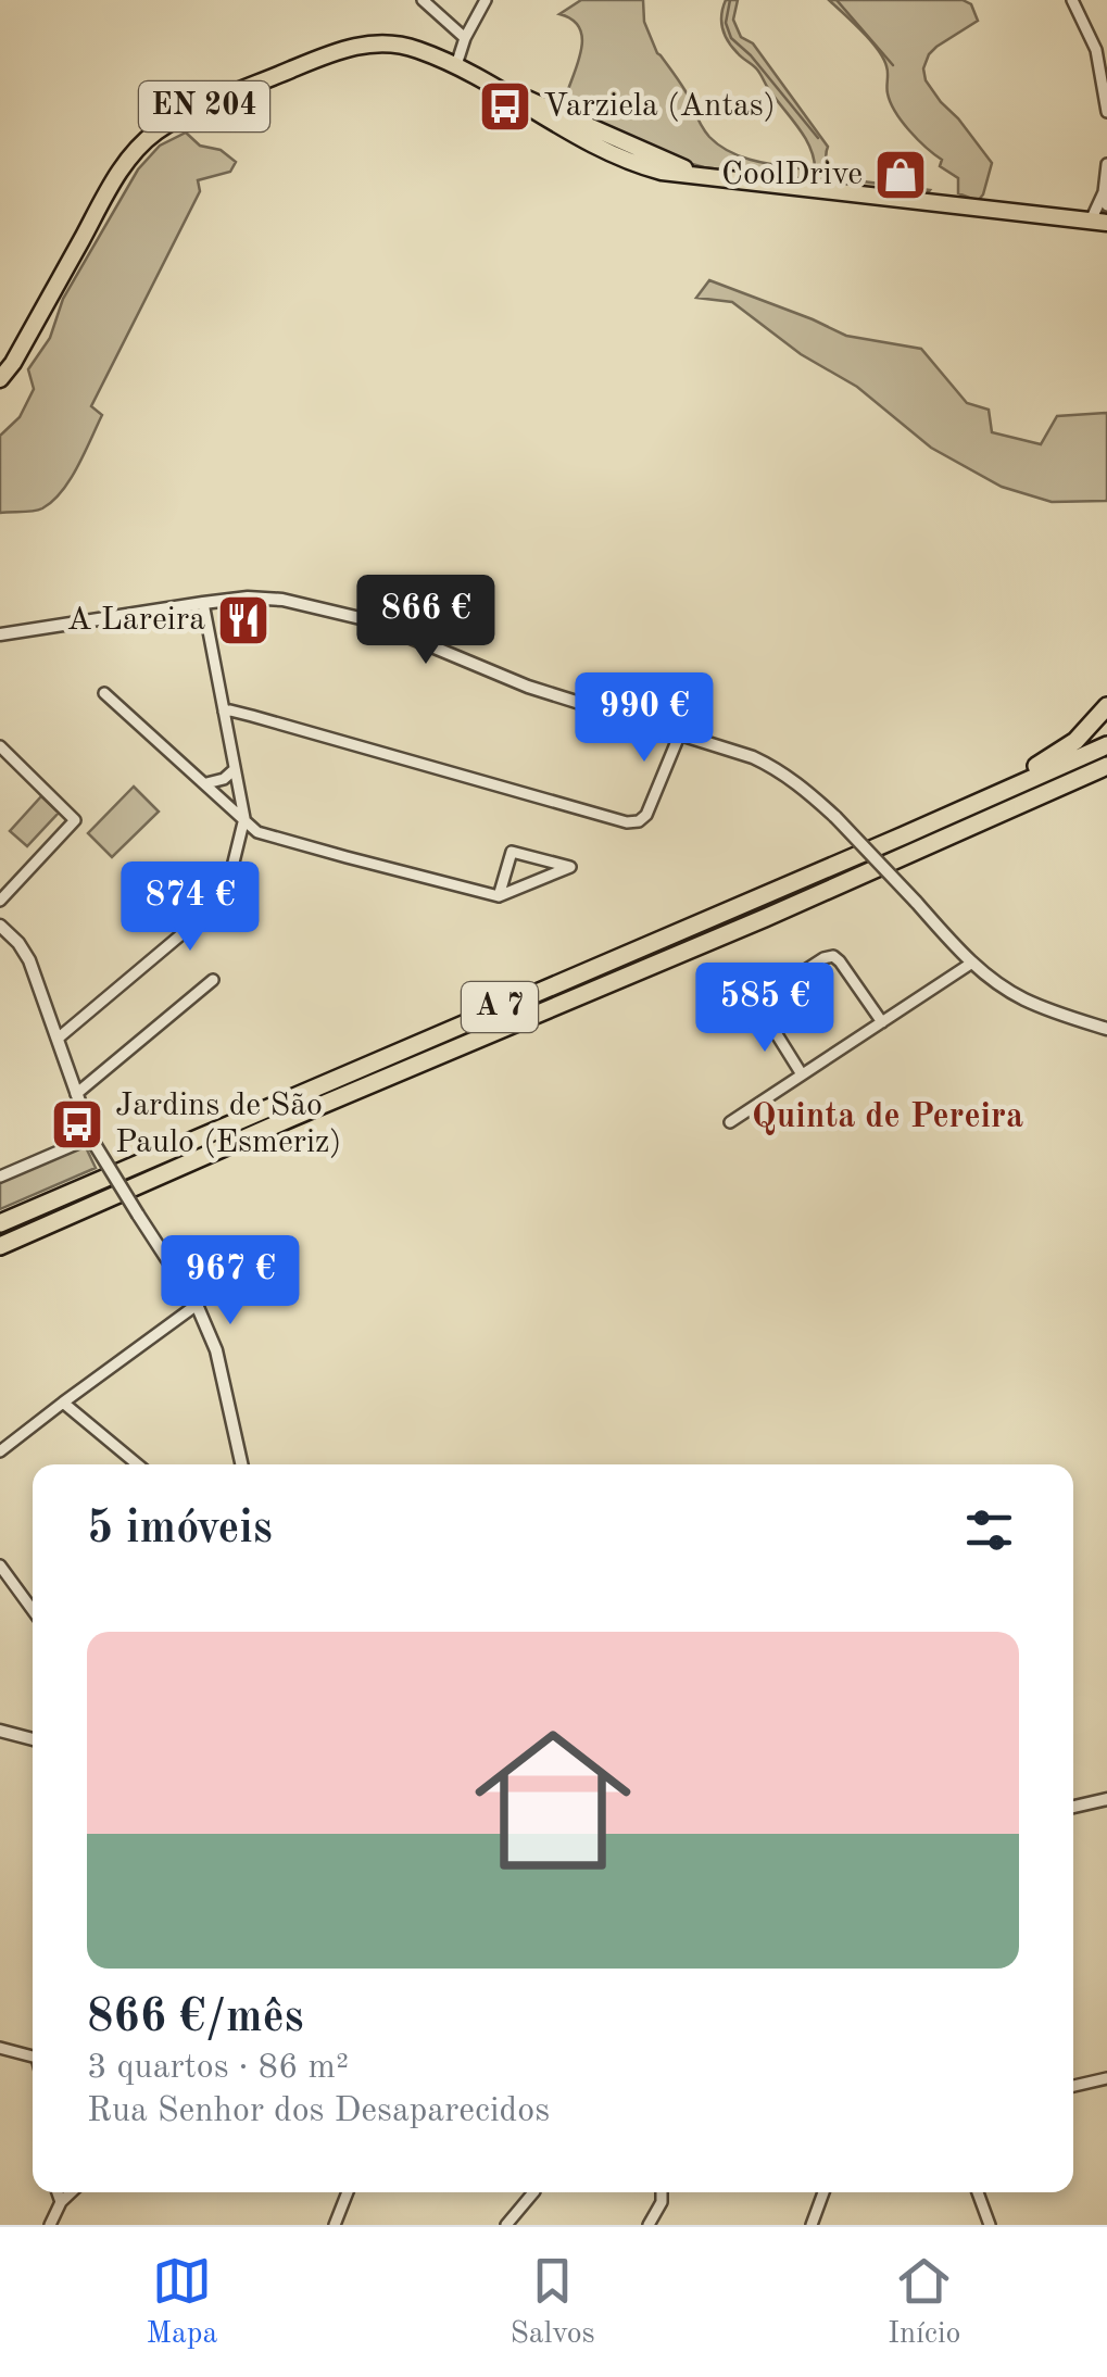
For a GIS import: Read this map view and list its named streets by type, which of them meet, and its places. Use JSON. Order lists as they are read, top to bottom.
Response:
{
  "streets": {
    "highway": ["A 7"],
    "main road": ["EN 204"]
  },
  "districts": ["Quinta de Pereira"],
  "places": {
    "bus stop": ["Varziela (Antas)", "Jardins de São Paulo (Esmeriz)"],
    "shop": ["CoolDrive"],
    "restaurant": ["A Lareira"]
  },
  "page": {
    "price": [
      "866 €",
      "990 €",
      "874 €",
      "585 €",
      "967 €"
    ],
    "heading": "5 imóveis",
    "list": [
      {
        "name": "866 €/mês",
        "note": "3 quartos · 86 m² · Rua Senhor dos Desaparecidos"
      }
    ],
    "tabs": ["Mapa", "Salvos", "Início"]
  }
}
